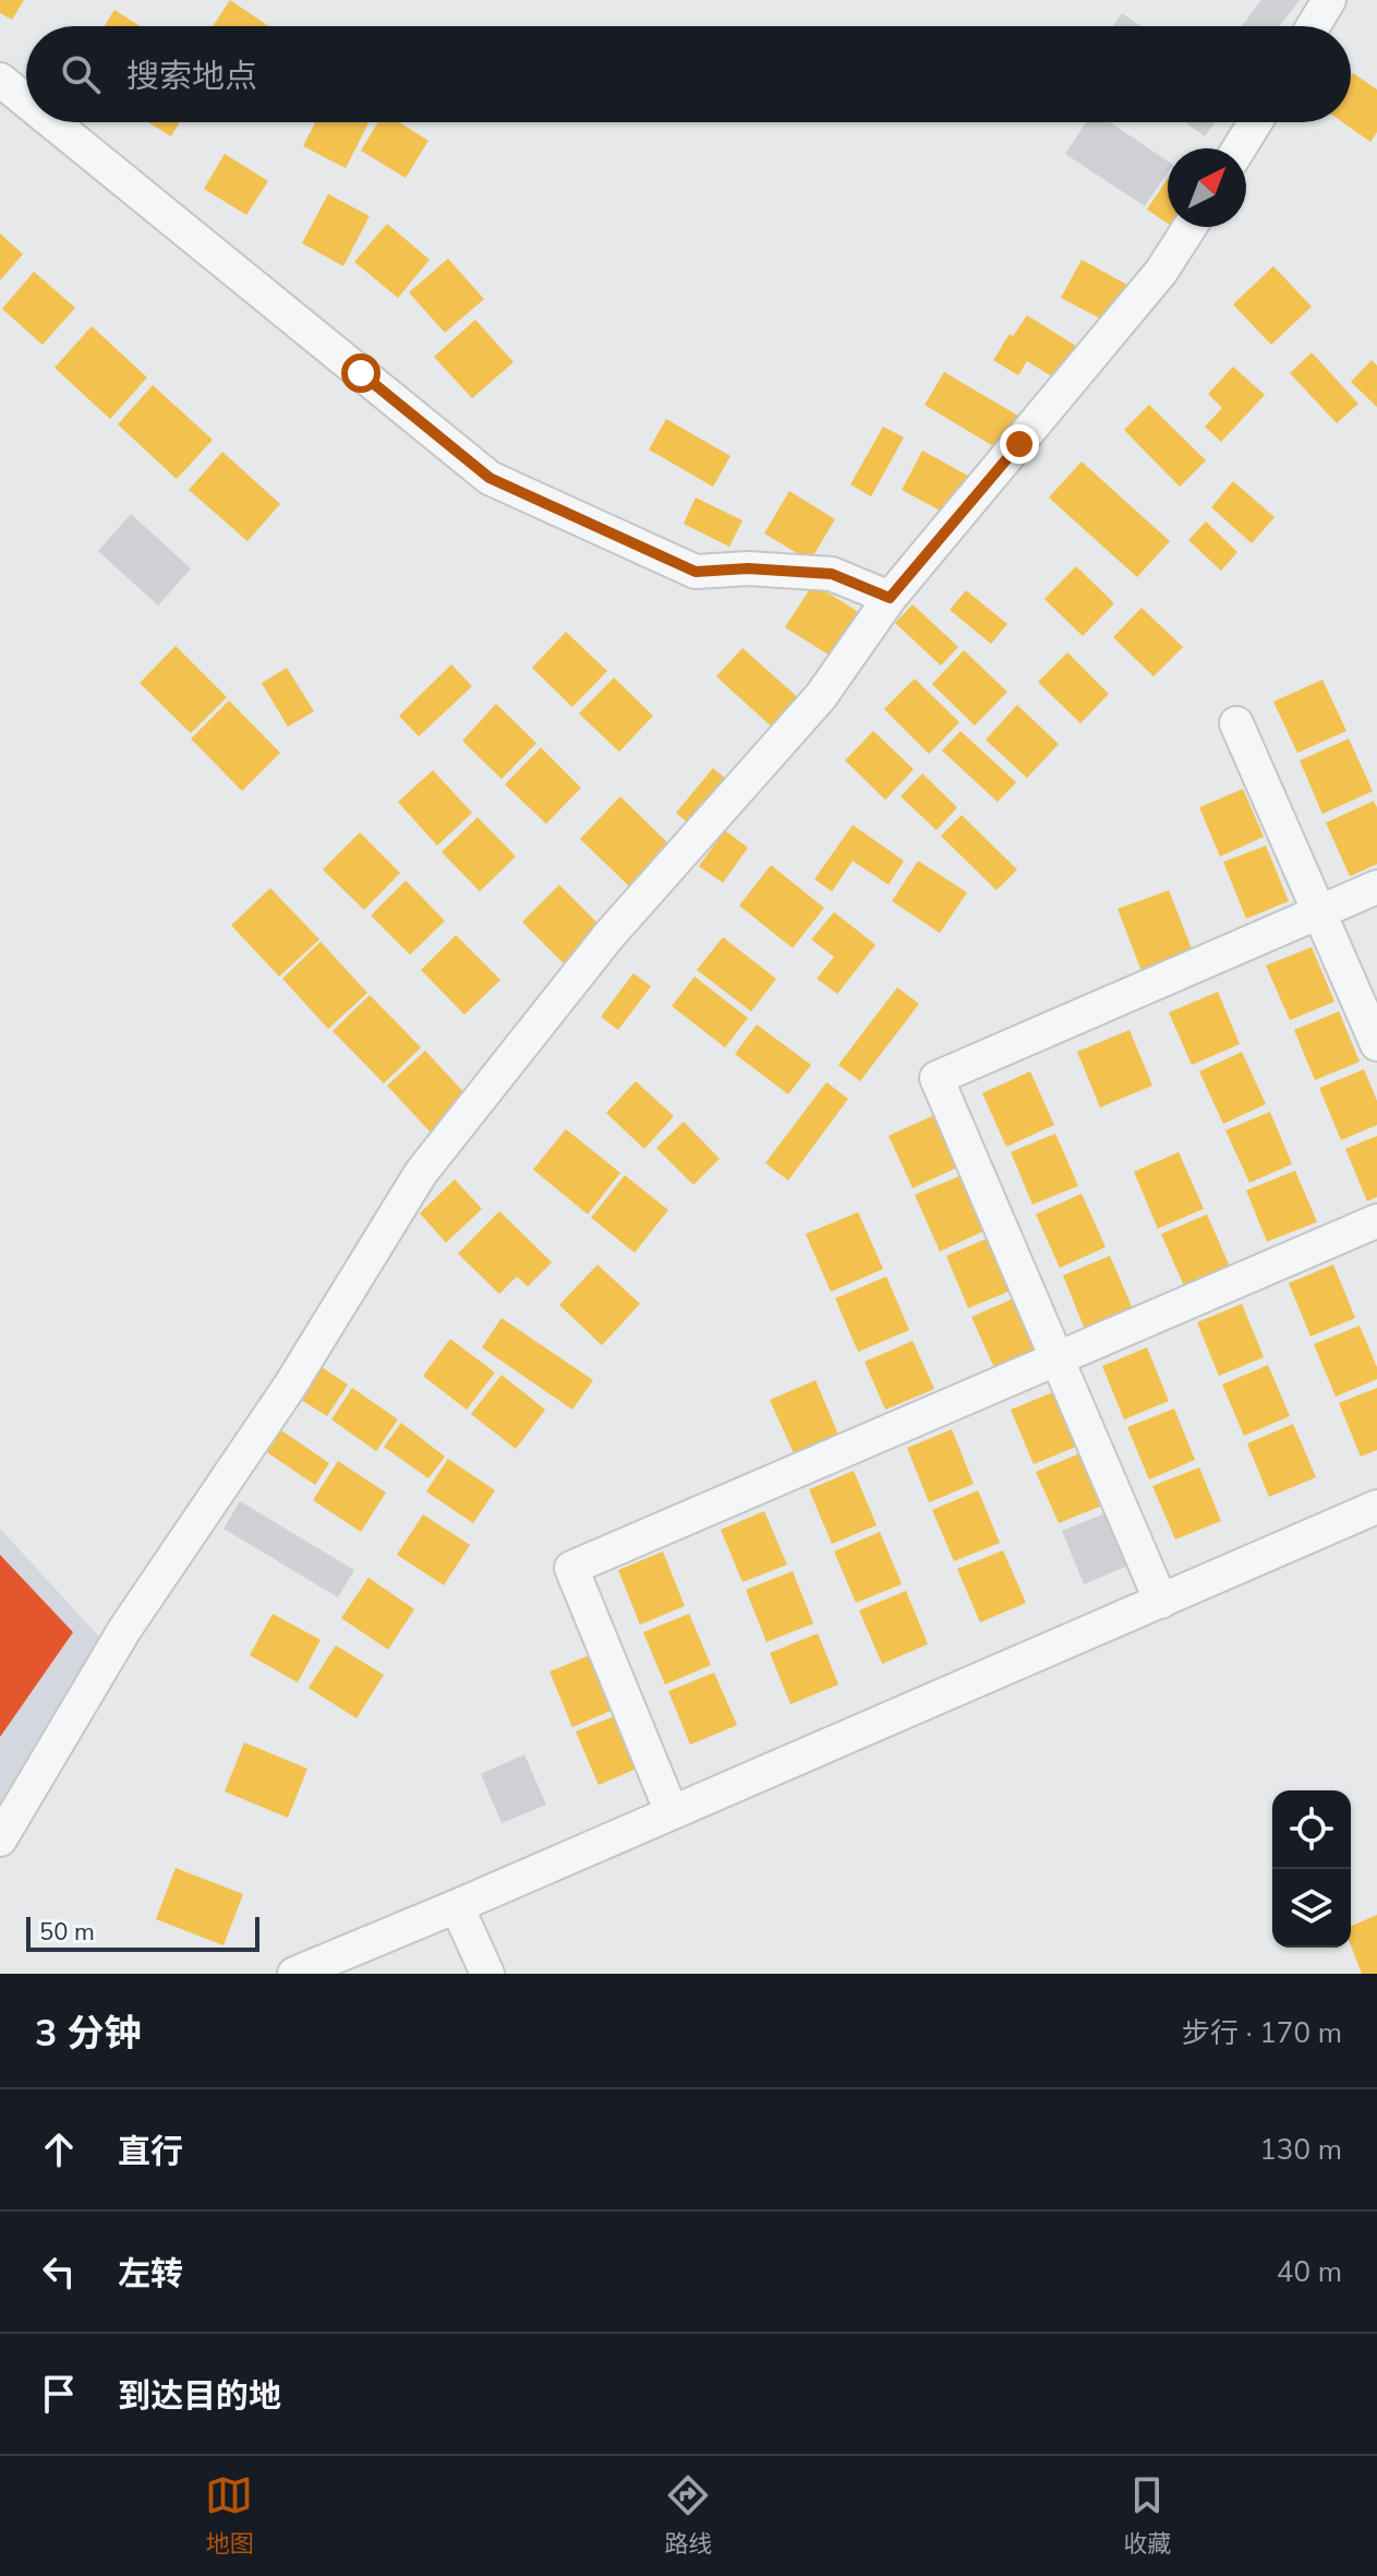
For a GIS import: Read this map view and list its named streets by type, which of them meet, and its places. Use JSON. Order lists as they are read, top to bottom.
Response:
{
  "scale_bar": "50 m",
  "north": "top right",
  "page": {
    "search": "搜索地点",
    "scale": "50 m",
    "heading": ["3 分钟", "步行 · 170 m"],
    "list": [
      ["直行", "130 m"],
      ["左转", "40 m"],
      "到达目的地"
    ],
    "nav": ["地图", "路线", "收藏"]
  }
}
